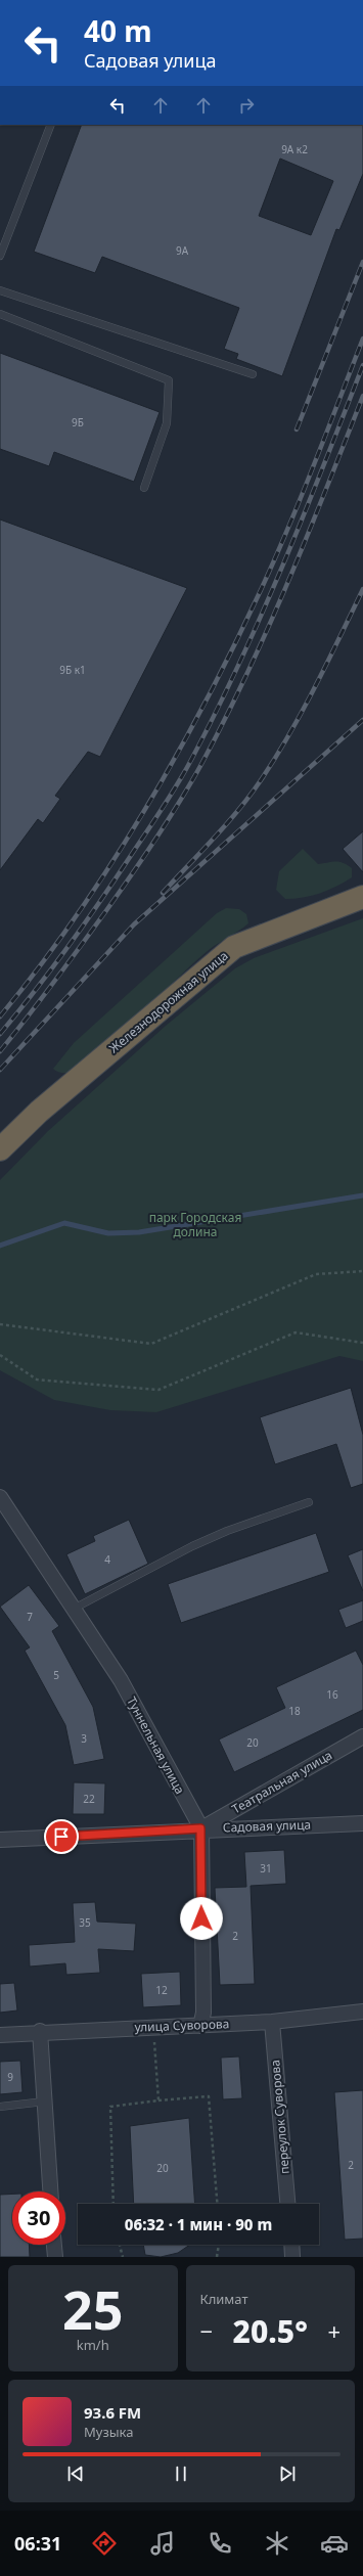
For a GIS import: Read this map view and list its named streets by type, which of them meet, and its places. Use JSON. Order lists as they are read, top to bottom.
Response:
{
  "streets": {
    "highway": ["Железнодорожная улица"],
    "street": [
      "Туннельная улица",
      "Театральная улица",
      "Садовая улица",
      "улица Суворова",
      "переулок Суворова"
    ]
  },
  "crossings": [
    ["Туннельная улица", "Театральная улица"],
    ["Туннельная улица", "Садовая улица"],
    ["Туннельная улица", "улица Суворова"],
    ["Театральная улица", "Садовая улица"],
    ["улица Суворова", "переулок Суворова"]
  ],
  "parks": ["парк Городская долина"],
  "house_numbers": [
    "9А к2",
    "9А",
    "9Б",
    "9Б к1",
    "4",
    "7",
    "5",
    "16",
    "18",
    "3",
    "20",
    "22",
    "31",
    "35",
    "2",
    "12",
    "9",
    "2",
    "20"
  ],
  "page": {
    "turn": ["40 m", "Садовая улица"],
    "limit": "30",
    "trip": "06:32 · 1 мин · 90 m",
    "tile": [
      ["25", "km/h"],
      "Климат"
    ],
    "heat": ["−", "20.5°", "+"],
    "song": ["93.6 FM", "Музыка"],
    "tabs": "06:31"
  }
}
